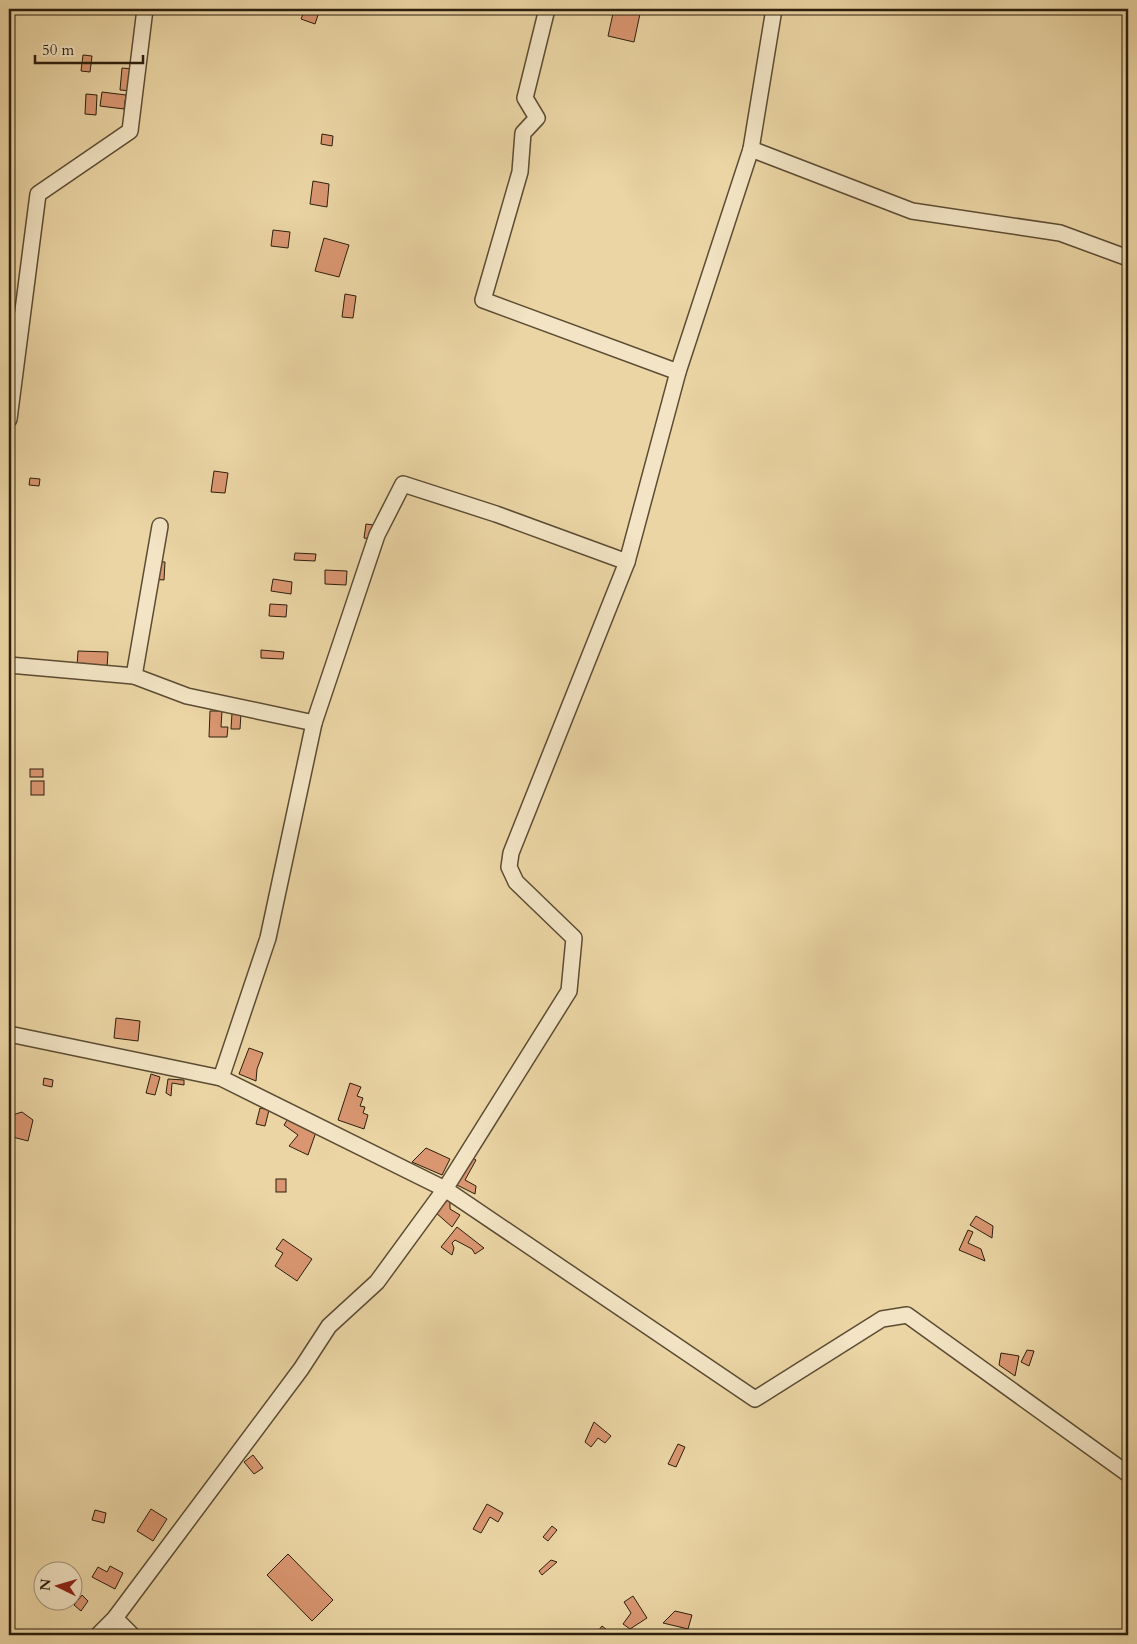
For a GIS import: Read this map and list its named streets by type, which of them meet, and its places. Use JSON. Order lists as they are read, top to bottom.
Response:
{
  "scale_bar": "50 m",
  "north": "left"
}
